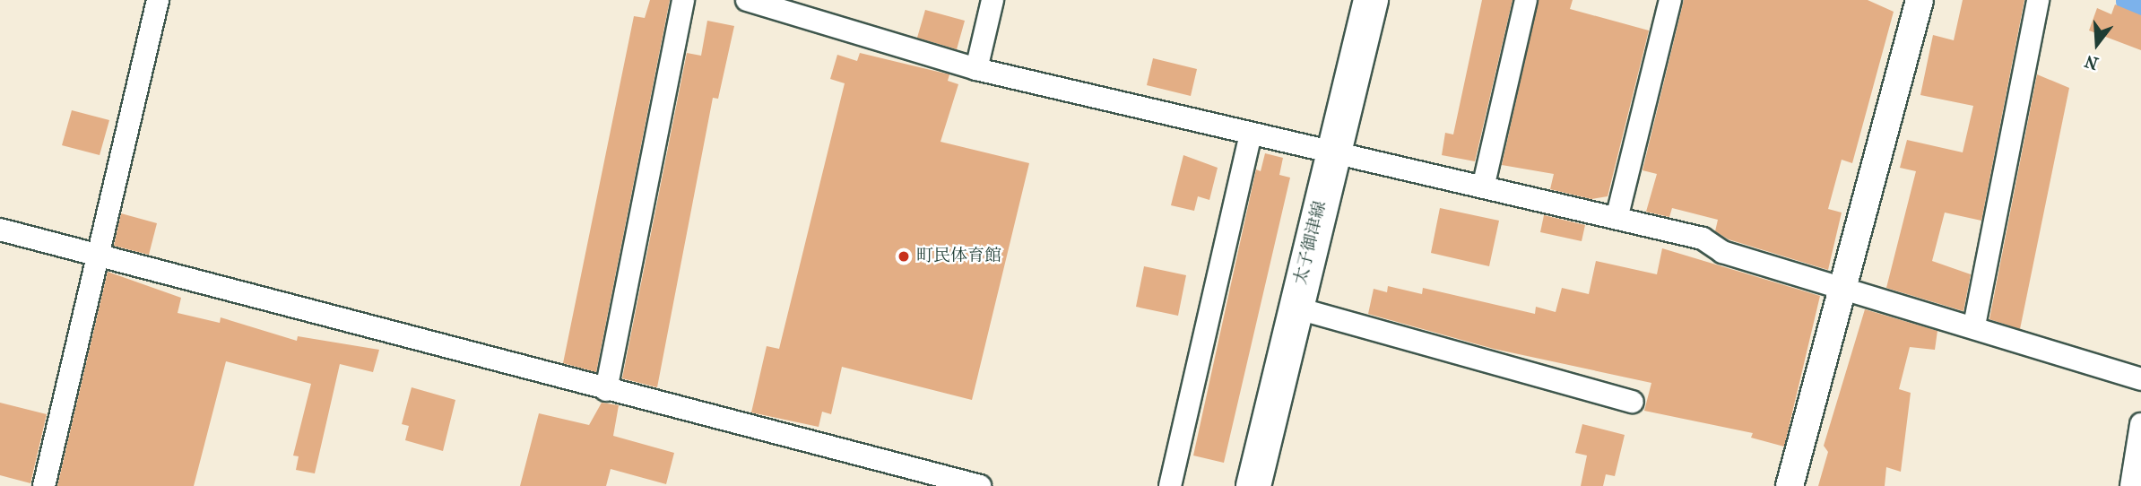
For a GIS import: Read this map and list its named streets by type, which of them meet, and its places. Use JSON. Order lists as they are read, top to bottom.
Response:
{
  "streets": {
    "main road": ["太子御津線"]
  },
  "places": ["町民体育館"],
  "north": "bottom"
}
